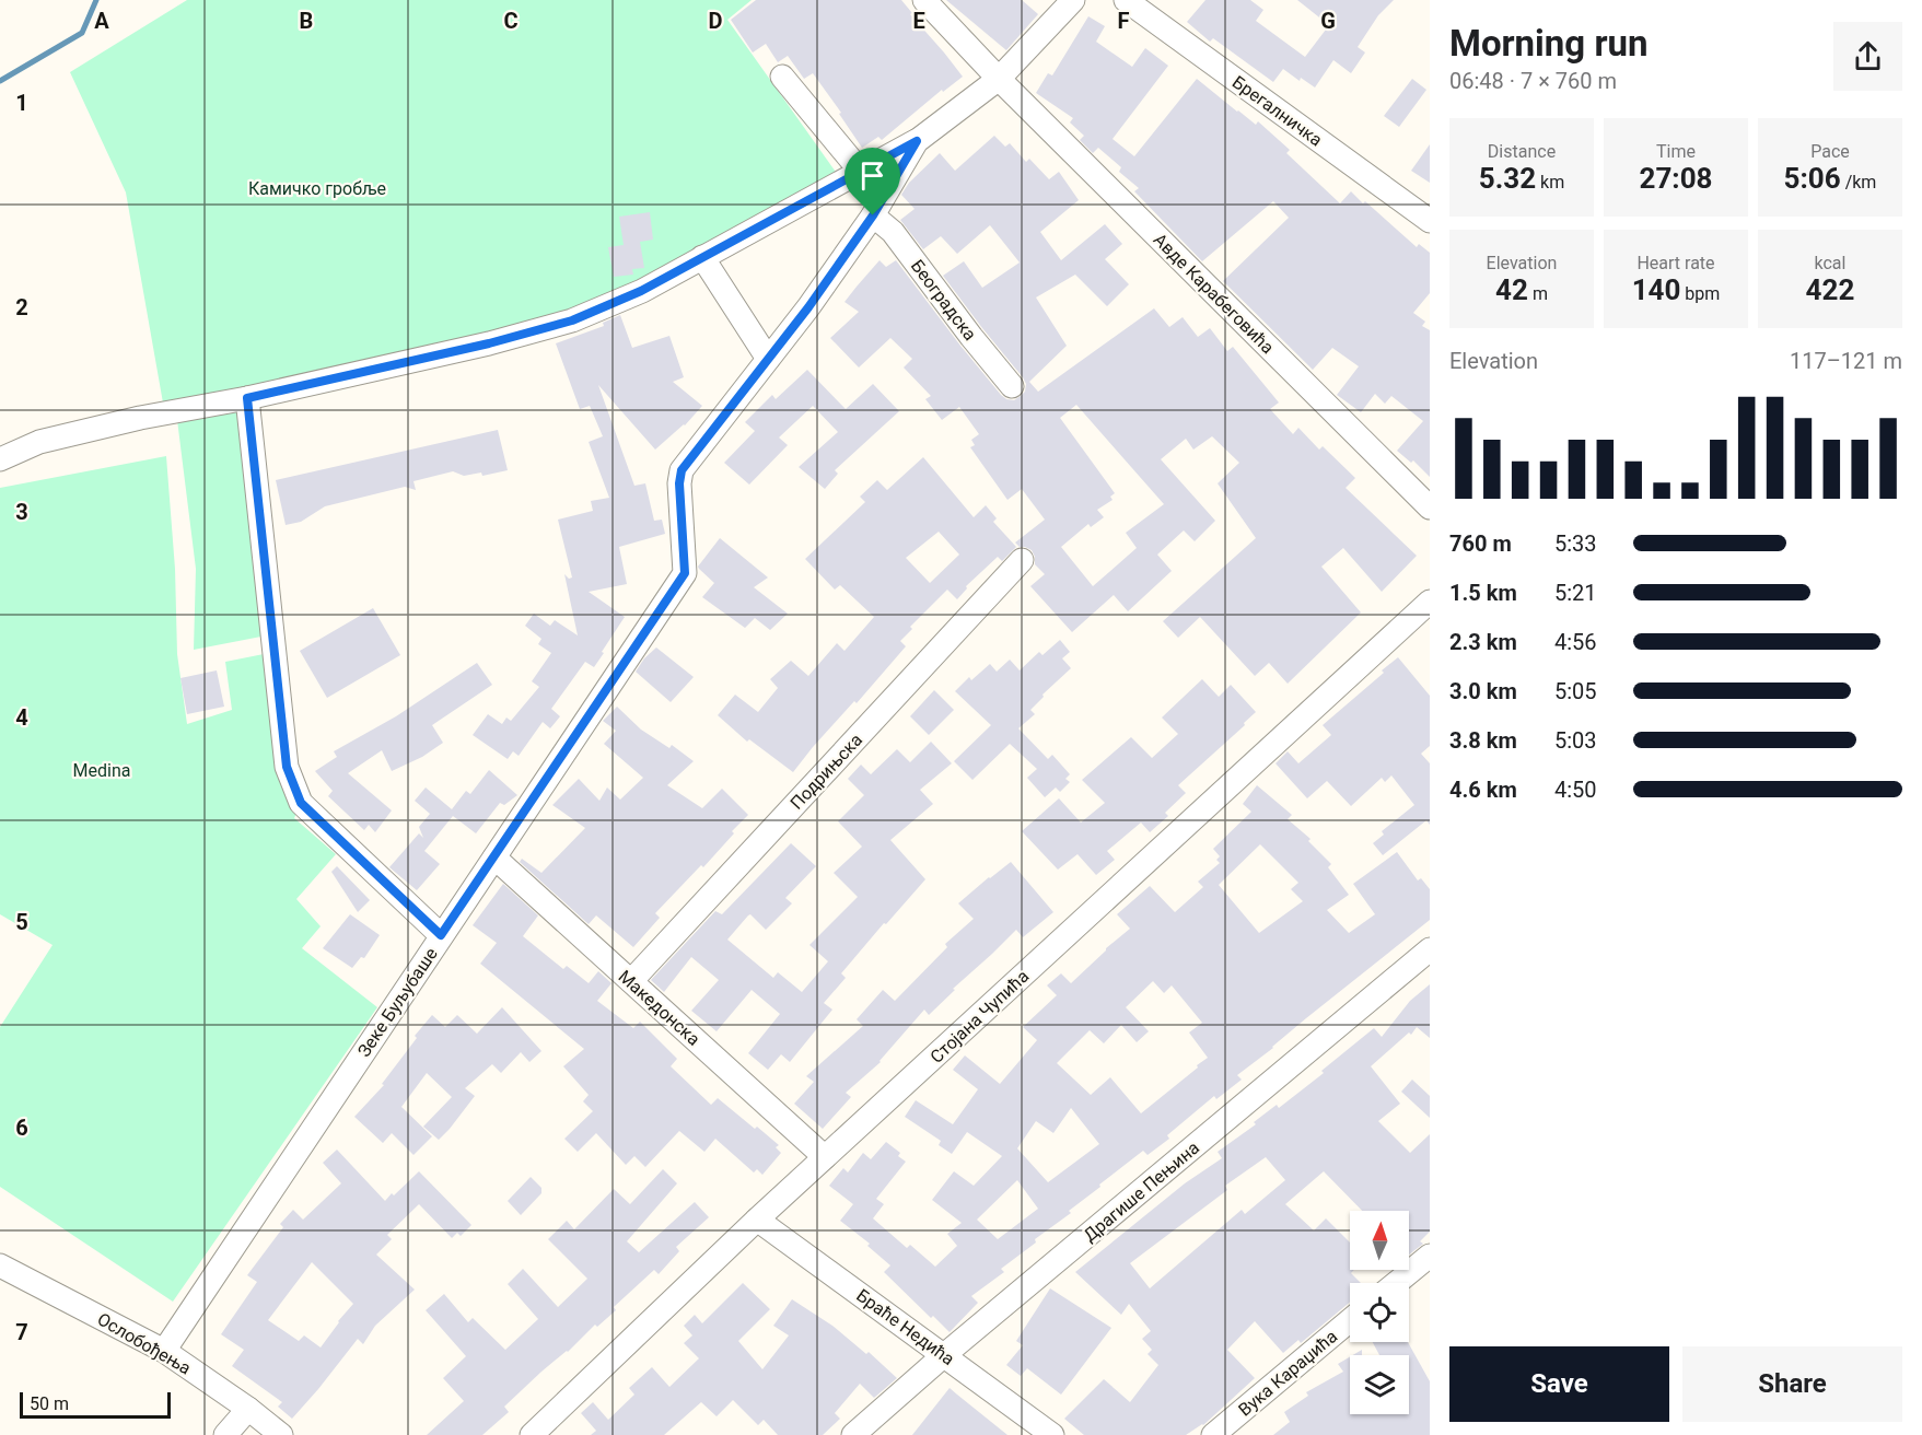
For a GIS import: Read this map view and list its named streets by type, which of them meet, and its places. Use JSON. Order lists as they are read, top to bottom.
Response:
{
  "streets": {
    "street": [
      "Брегалничка",
      "Авде Карабеговића",
      "Београдска",
      "Подрињска",
      "Зеке Буљубаше",
      "Македонска",
      "Стојана Чупића",
      "Драгише Пењина",
      "Браће Недића",
      "Ослобођења",
      "Вука Караџића"
    ]
  },
  "crossings": [
    ["Авде Карабеговића", "Зеке Буљубаше"],
    ["Београдска", "Зеке Буљубаше"],
    ["Подрињска", "Македонска"],
    ["Зеке Буљубаше", "Македонска"],
    ["Зеке Буљубаше", "Ослобођења"],
    ["Македонска", "Стојана Чупића"],
    ["Стојана Чупића", "Браће Недића"],
    ["Драгише Пењина", "Браће Недића"]
  ],
  "parks": ["Камичко гробље", "Medina"],
  "scale_bar": "50 m",
  "north": "top",
  "page": {
    "heading": ["Morning run", "06:48 · 7 × 760 m"],
    "stats": [
      ["Distance", "5.32 km"],
      ["Time", "27:08"],
      ["Pace", "5:06 /km"],
      ["Elevation", "42 m"],
      ["Heart rate", "140 bpm"],
      ["kcal", "422"]
    ],
    "chart": ["Elevation", "117–121 m"],
    "list": [
      {
        "name": "760 m",
        "note": "5:33"
      },
      {
        "name": "1.5 km",
        "note": "5:21"
      },
      {
        "name": "2.3 km",
        "note": "4:56"
      },
      {
        "name": "3.0 km",
        "note": "5:05"
      },
      {
        "name": "3.8 km",
        "note": "5:03"
      },
      {
        "name": "4.6 km",
        "note": "4:50"
      }
    ],
    "buttons": ["Save", "Share"],
    "scale": "50 m"
  },
  "grid": {
    "columns": [
      "A",
      "B",
      "C",
      "D",
      "E",
      "F",
      "G"
    ],
    "rows": [
      "1",
      "2",
      "3",
      "4",
      "5",
      "6",
      "7"
    ]
  }
}
